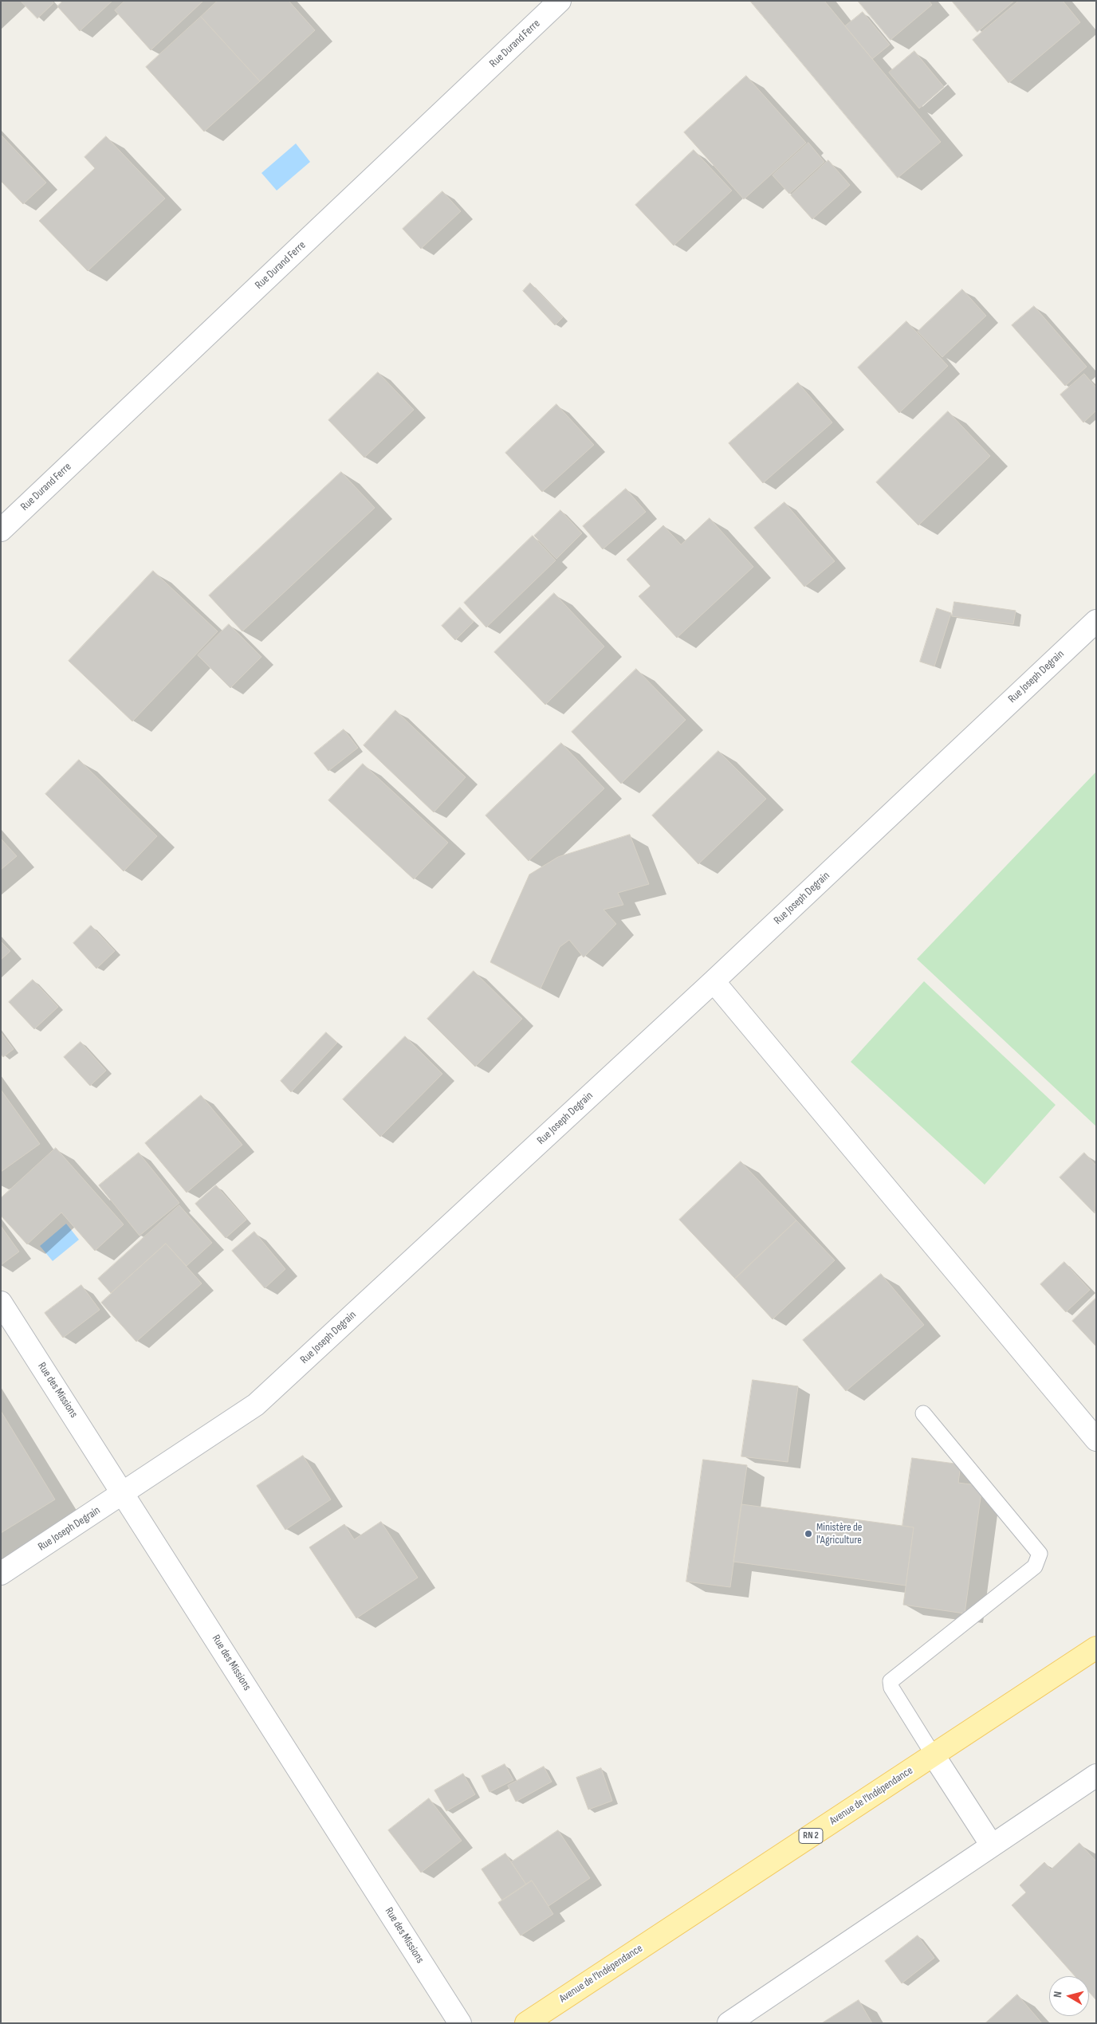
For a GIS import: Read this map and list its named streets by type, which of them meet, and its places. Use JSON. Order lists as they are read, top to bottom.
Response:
{
  "streets": {
    "main road": ["Avenue de l'Indépendance", "RN 2"],
    "street": ["Rue Durand Ferre", "Rue Joseph Degrain", "Rue des Missions"]
  },
  "crossings": [
    ["Rue Joseph Degrain", "Rue des Missions"]
  ],
  "places": ["Ministère de l'Agriculture"],
  "north": "left"
}
